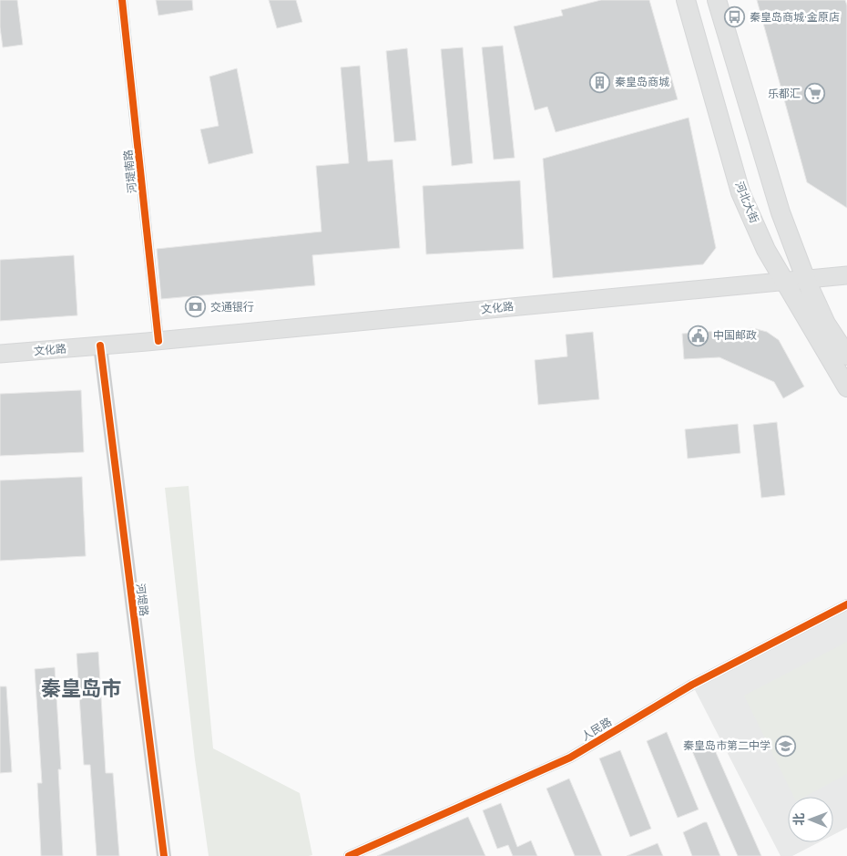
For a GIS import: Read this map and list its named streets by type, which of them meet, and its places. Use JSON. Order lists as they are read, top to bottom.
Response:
{
  "streets": {
    "main road": ["河北大街", "文化路"],
    "street": ["河堤南路", "河堤路", "人民路"]
  },
  "crossings": [
    ["河堤南路", "文化路"],
    ["河北大街", "文化路"],
    ["文化路", "河堤路"]
  ],
  "districts": ["秦皇岛市"],
  "places": {
    "bus stop": ["秦皇岛商城·金原店"],
    "building": ["秦皇岛商城"],
    "supermarket": ["乐都汇"],
    "bank": ["交通银行"],
    "public building": ["中国邮政"],
    "school or university": ["秦皇岛市第二中学"]
  },
  "north": "left"
}
